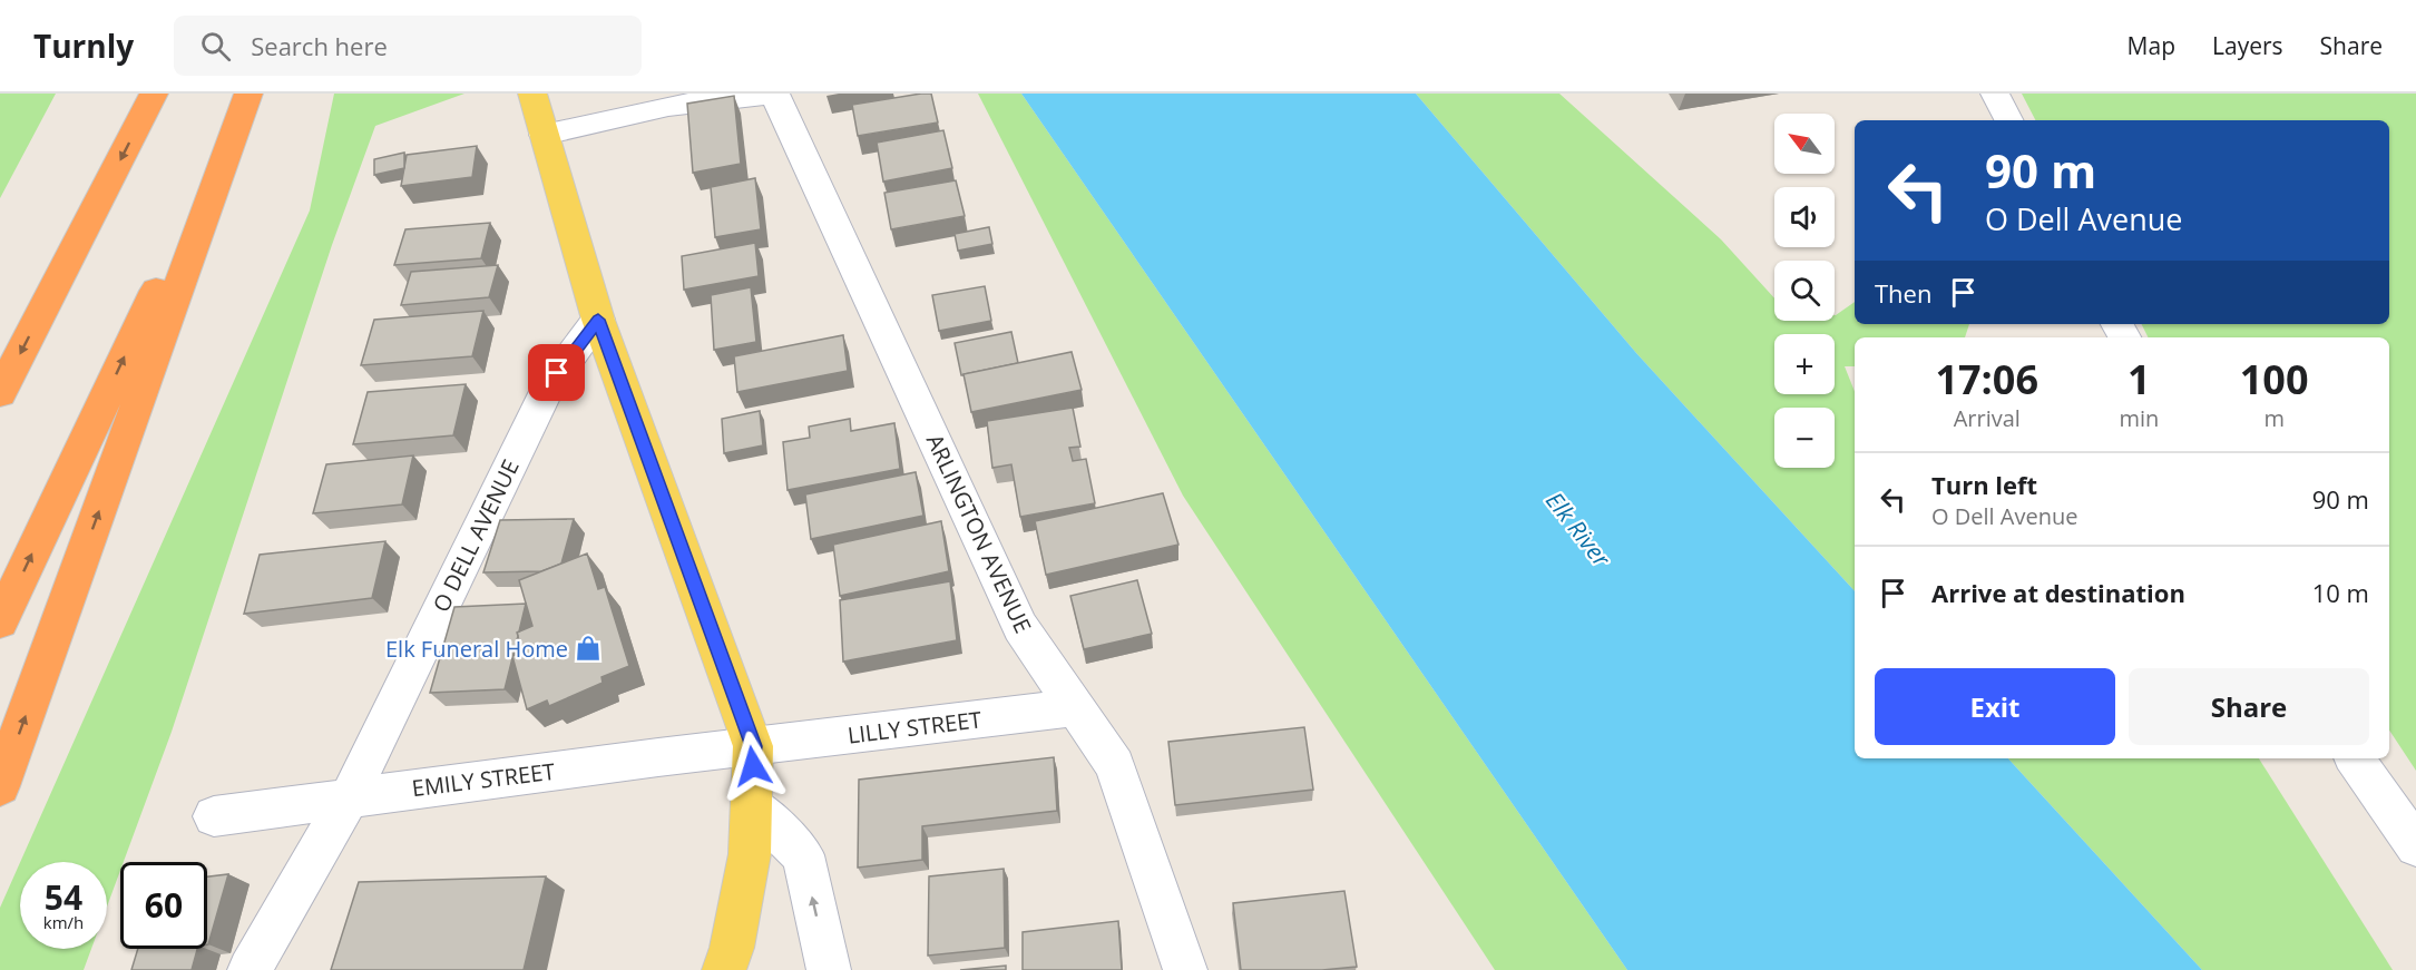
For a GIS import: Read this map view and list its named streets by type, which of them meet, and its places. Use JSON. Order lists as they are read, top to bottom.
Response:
{
  "streets": {
    "street": [
      "ARLINGTON AVENUE",
      "O DELL AVENUE",
      "LILLY STREET",
      "EMILY STREET"
    ]
  },
  "crossings": [
    ["ARLINGTON AVENUE", "LILLY STREET"],
    ["O DELL AVENUE", "EMILY STREET"],
    ["LILLY STREET", "EMILY STREET"]
  ],
  "water": ["Elk River"],
  "places": {
    "shop": ["Elk Funeral Home"]
  },
  "north": "top left",
  "page": {
    "header": "Turnly",
    "search": "Search here",
    "nav": ["Map", "Layers", "Share"],
    "map_buttons": ["+", "−"],
    "turn": ["90 m", "O Dell Avenue"],
    "then": "Then",
    "eta": [
      "17:06",
      "Arrival",
      "1",
      "min",
      "100",
      "m"
    ],
    "list": [
      {
        "name": "Turn left",
        "note": "O Dell Avenue",
        "value": "90 m"
      },
      {
        "name": "Arrive at destination",
        "value": "10 m"
      }
    ],
    "buttons": ["Exit", "Share"],
    "speed": "54 km/h",
    "limit": "60"
  }
}
